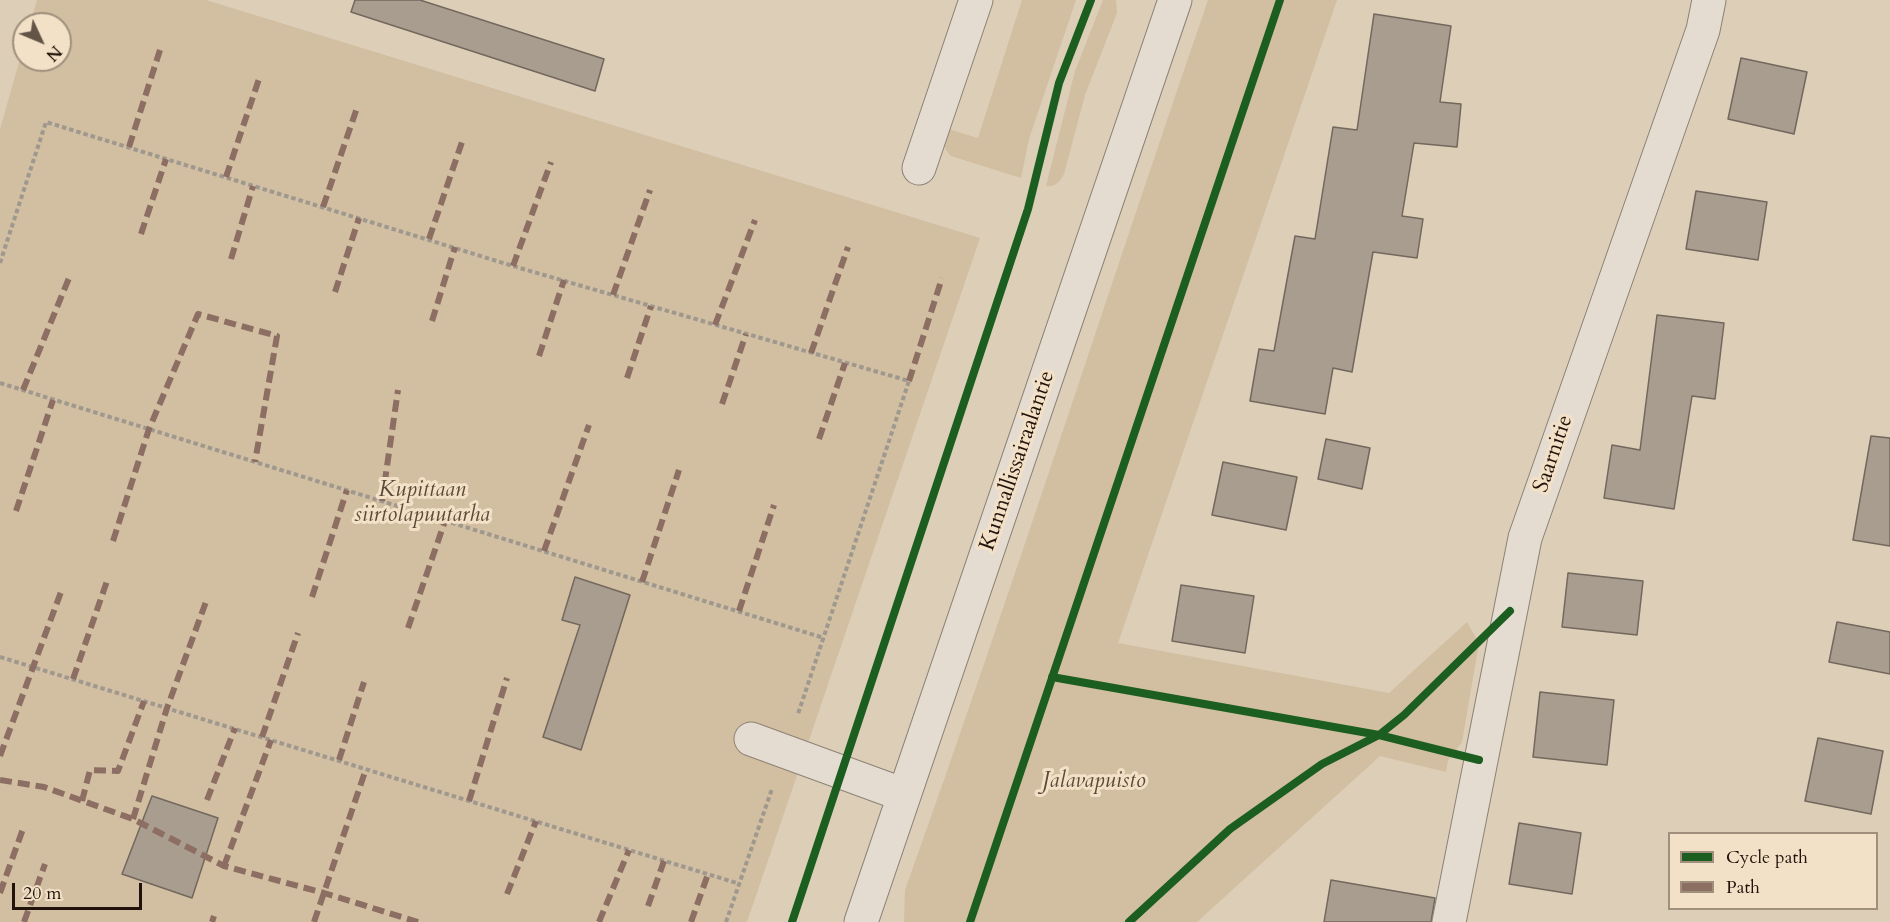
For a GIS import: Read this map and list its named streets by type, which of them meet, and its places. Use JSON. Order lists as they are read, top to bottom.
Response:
{
  "streets": {
    "street": ["Saarnitie", "Kunnallissairaalantie"]
  },
  "parks": ["Kupittaan siirtolapuutarha", "Jalavapuisto"],
  "legend": ["Cycle path", "Path"],
  "scale_bar": "20 m",
  "north": "bottom right"
}
